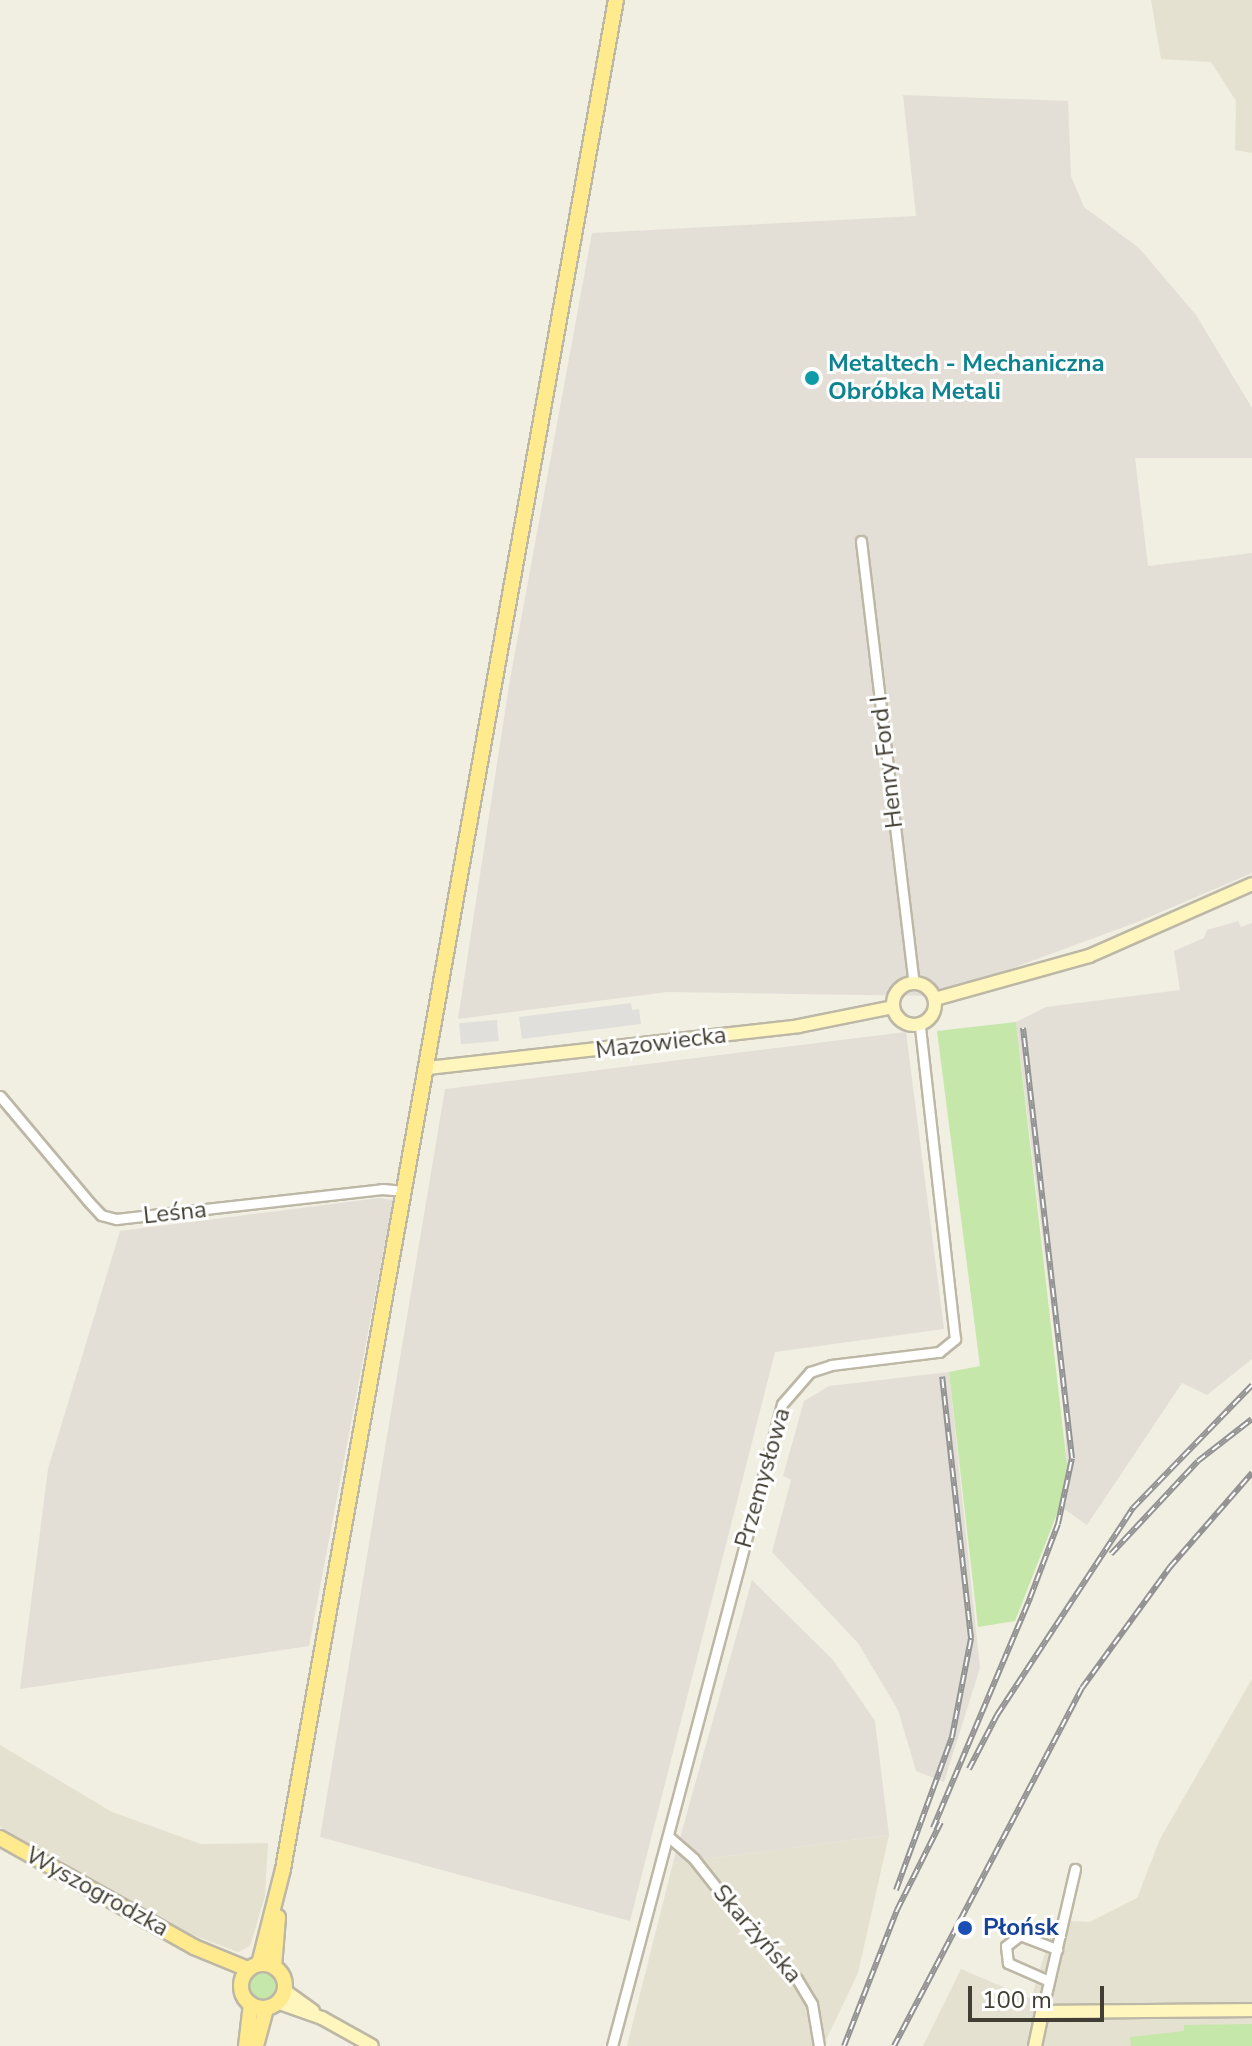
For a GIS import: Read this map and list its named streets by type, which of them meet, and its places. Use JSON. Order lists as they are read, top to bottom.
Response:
{
  "streets": {
    "main road": ["Wyszogrodzka"],
    "street": [
      "Henry Ford I",
      "Mazowiecka",
      "Leśna",
      "Przemysłowa",
      "Skarżyńska"
    ]
  },
  "crossings": [
    ["Henry Ford I", "Mazowiecka"],
    ["Henry Ford I", "Przemysłowa"],
    ["Mazowiecka", "Przemysłowa"],
    ["Przemysłowa", "Skarżyńska"]
  ],
  "places": ["Metaltech - Mechaniczna Obróbka Metali", "Płońsk"],
  "scale_bar": "100 m"
}
